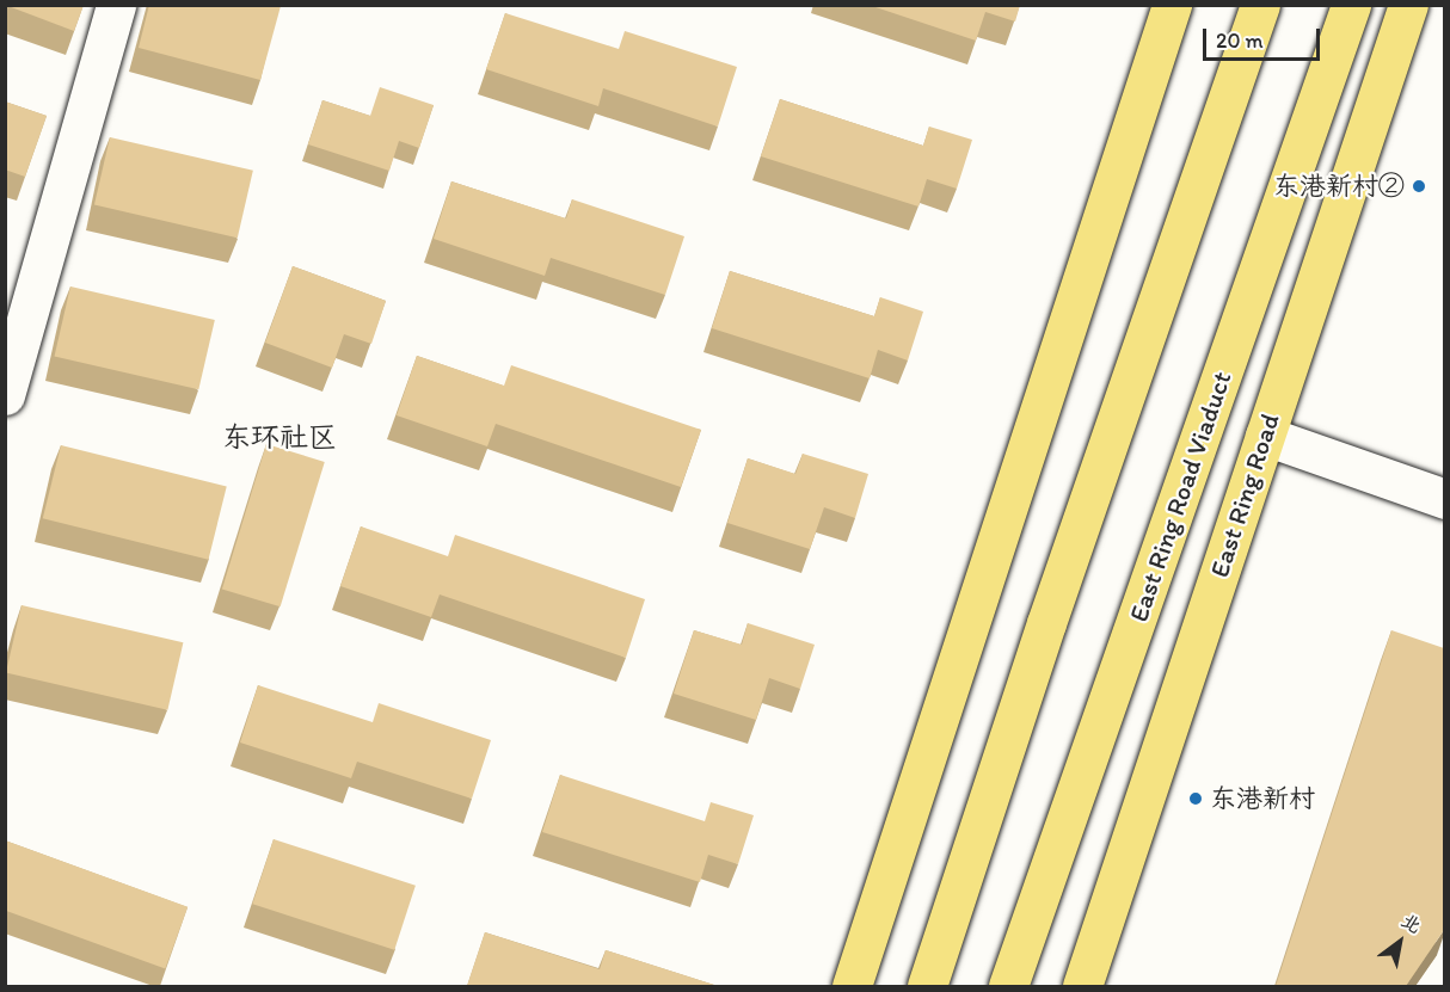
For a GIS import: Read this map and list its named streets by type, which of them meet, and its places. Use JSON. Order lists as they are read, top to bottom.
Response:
{
  "streets": {
    "main road": ["East Ring Road", "East Ring Road Viaduct"]
  },
  "districts": ["东环社区"],
  "places": ["东港新村②", "东港新村"],
  "scale_bar": "20 m",
  "north": "top right"
}
